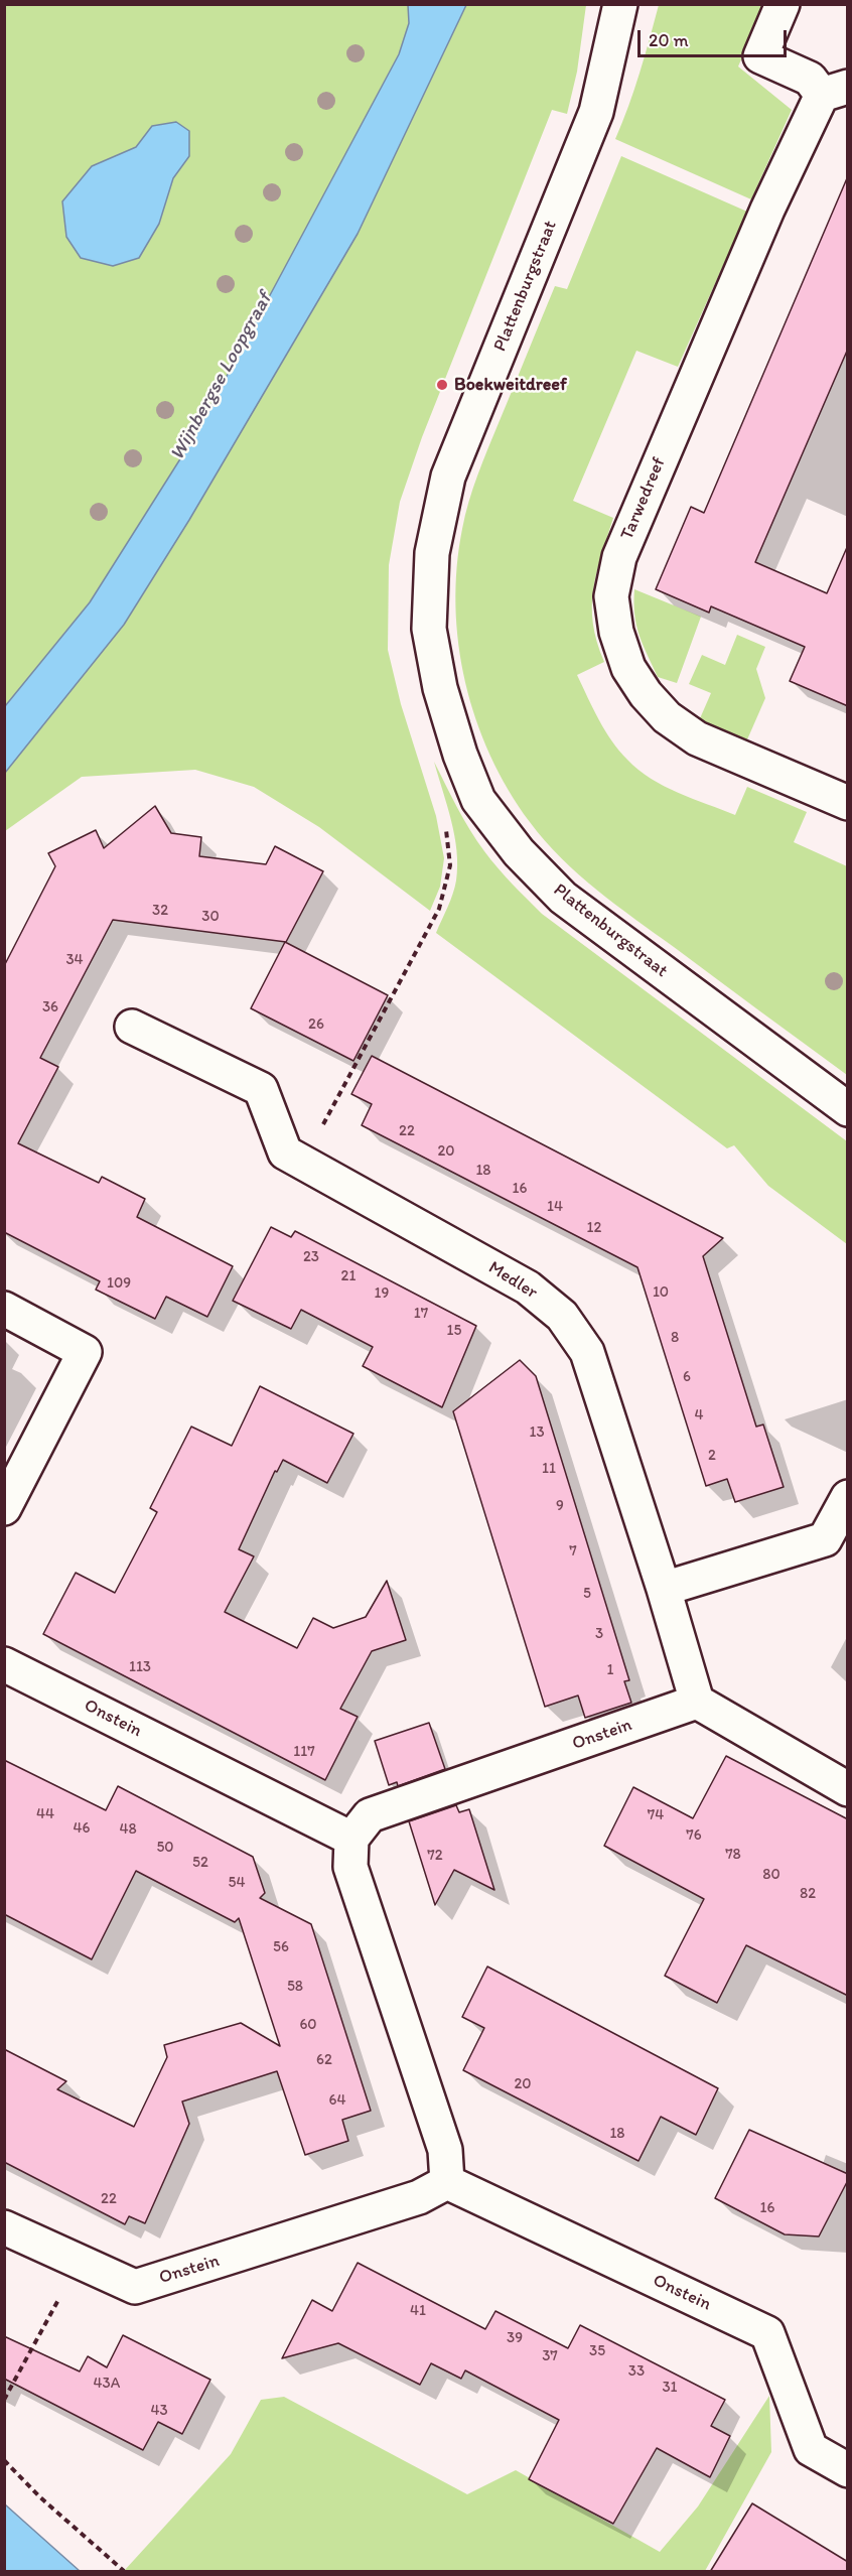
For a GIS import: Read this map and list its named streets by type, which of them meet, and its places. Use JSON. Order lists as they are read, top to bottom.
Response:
{
  "streets": {
    "street": [
      "Plattenburgstraat",
      "Tarwedreef",
      "Medler",
      "Onstein"
    ]
  },
  "crossings": [
    ["Medler", "Onstein"]
  ],
  "water": ["Wijnbergse Loopgraaf"],
  "places": ["Boekweitdreef"],
  "house_numbers": [
    "32",
    "30",
    "34",
    "36",
    "26",
    "22",
    "20",
    "18",
    "16",
    "14",
    "12",
    "23",
    "21",
    "109",
    "10",
    "19",
    "17",
    "15",
    "8",
    "6",
    "4",
    "13",
    "2",
    "11",
    "9",
    "7",
    "5",
    "3",
    "113",
    "1",
    "117",
    "44",
    "74",
    "46",
    "48",
    "76",
    "50",
    "78",
    "72",
    "52",
    "80",
    "54",
    "82",
    "56",
    "58",
    "60",
    "62",
    "20",
    "64",
    "18",
    "22",
    "16",
    "41",
    "39",
    "35",
    "37",
    "33",
    "43A",
    "31",
    "43"
  ],
  "scale_bar": "20 m"
}
